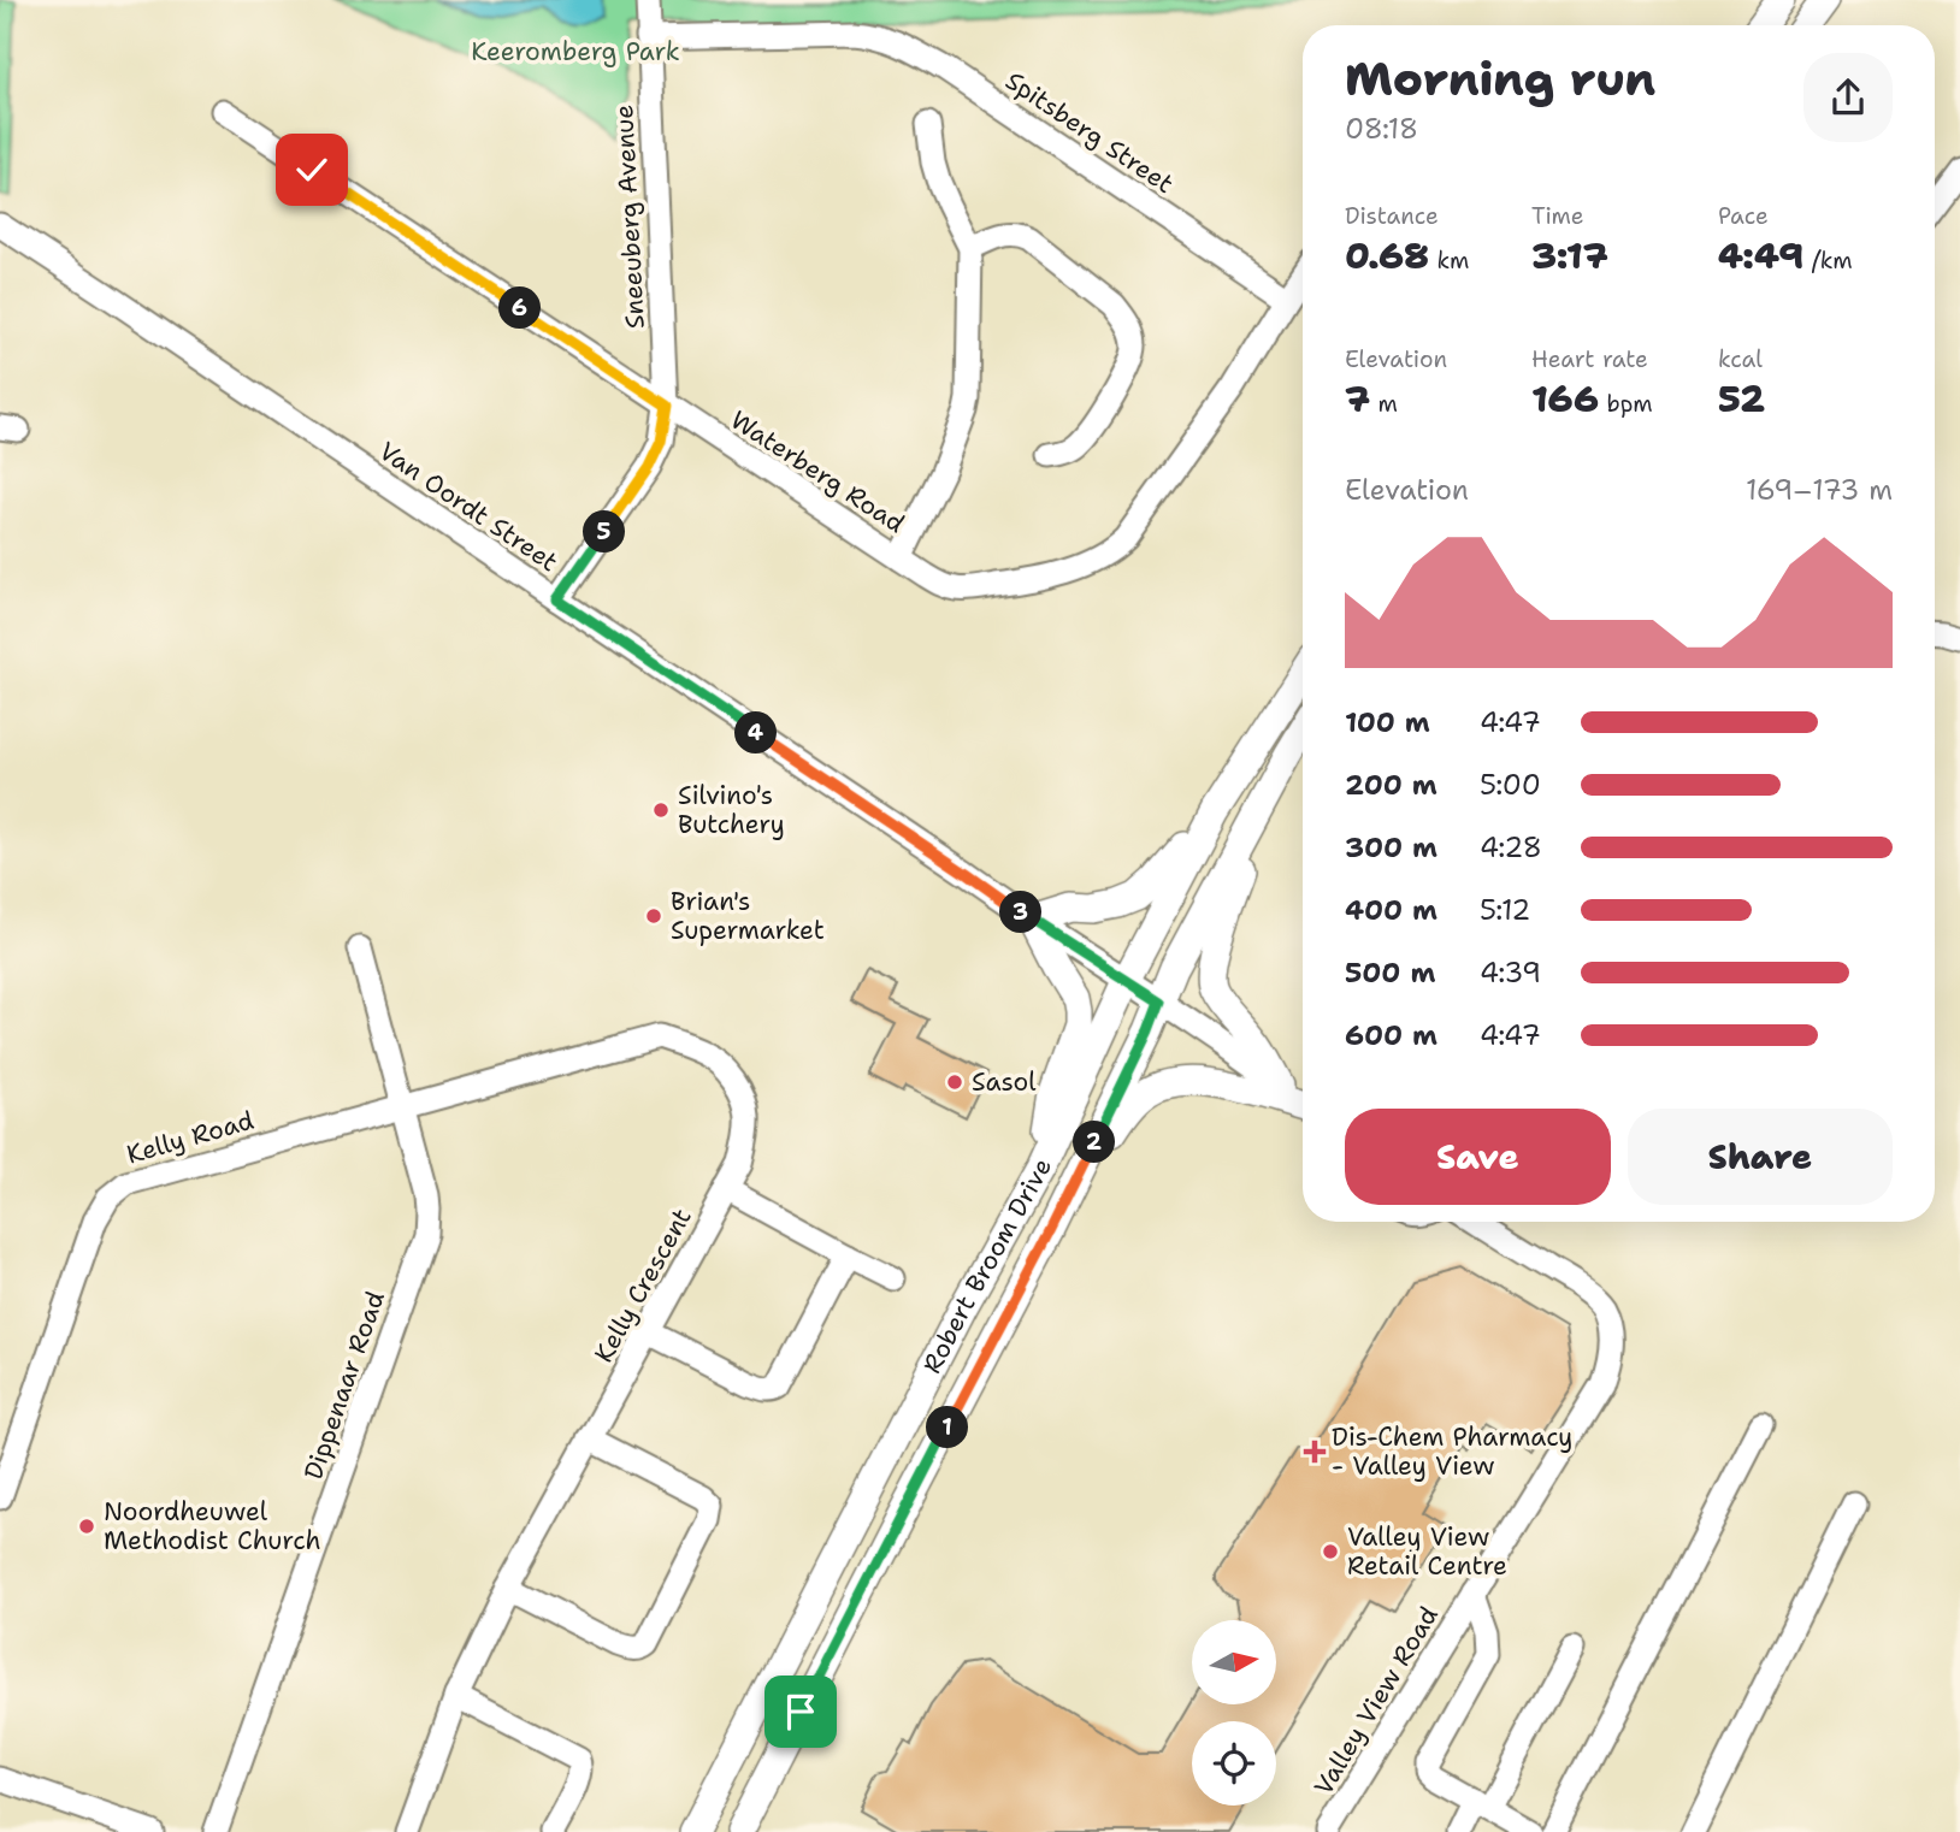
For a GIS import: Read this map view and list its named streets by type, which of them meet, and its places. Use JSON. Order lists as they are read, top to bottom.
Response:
{
  "streets": {
    "street": [
      "Spitsberg Street",
      "Sneeuberg Avenue",
      "Waterberg Road",
      "Van Oordt Street",
      "Kelly Road",
      "Robert Broom Drive",
      "Kelly Crescent",
      "Dippenaar Road",
      "Valley View Road"
    ]
  },
  "crossings": [
    ["Spitsberg Street", "Sneeuberg Avenue"],
    ["Spitsberg Street", "Waterberg Road"],
    ["Sneeuberg Avenue", "Waterberg Road"],
    ["Sneeuberg Avenue", "Van Oordt Street"],
    ["Van Oordt Street", "Robert Broom Drive"],
    ["Kelly Road", "Kelly Crescent"],
    ["Kelly Road", "Dippenaar Road"],
    ["Kelly Crescent", "Dippenaar Road"]
  ],
  "parks": ["Keeromberg Park"],
  "places": {
    "other": [
      "Silvino's Butchery",
      "Brian's Supermarket",
      "Sasol",
      "Noordheuwel Methodist Church",
      "Valley View Retail Centre"
    ],
    "health": ["Dis-Chem Pharmacy - Valley View"]
  },
  "north": "right",
  "page": {
    "heading": ["Morning run", "08:18"],
    "stats": [
      ["Distance", "0.68 km"],
      ["Time", "3:17"],
      ["Pace", "4:49 /km"],
      ["Elevation", "7 m"],
      ["Heart rate", "166 bpm"],
      ["kcal", "52"]
    ],
    "pins": [
      "6",
      "5",
      "4",
      "3",
      "2",
      "1"
    ],
    "chart": ["Elevation", "169–173 m"],
    "list": [
      {
        "name": "100 m",
        "note": "4:47"
      },
      {
        "name": "200 m",
        "note": "5:00"
      },
      {
        "name": "300 m",
        "note": "4:28"
      },
      {
        "name": "400 m",
        "note": "5:12"
      },
      {
        "name": "500 m",
        "note": "4:39"
      },
      {
        "name": "600 m",
        "note": "4:47"
      }
    ],
    "buttons": ["Save", "Share"]
  }
}
